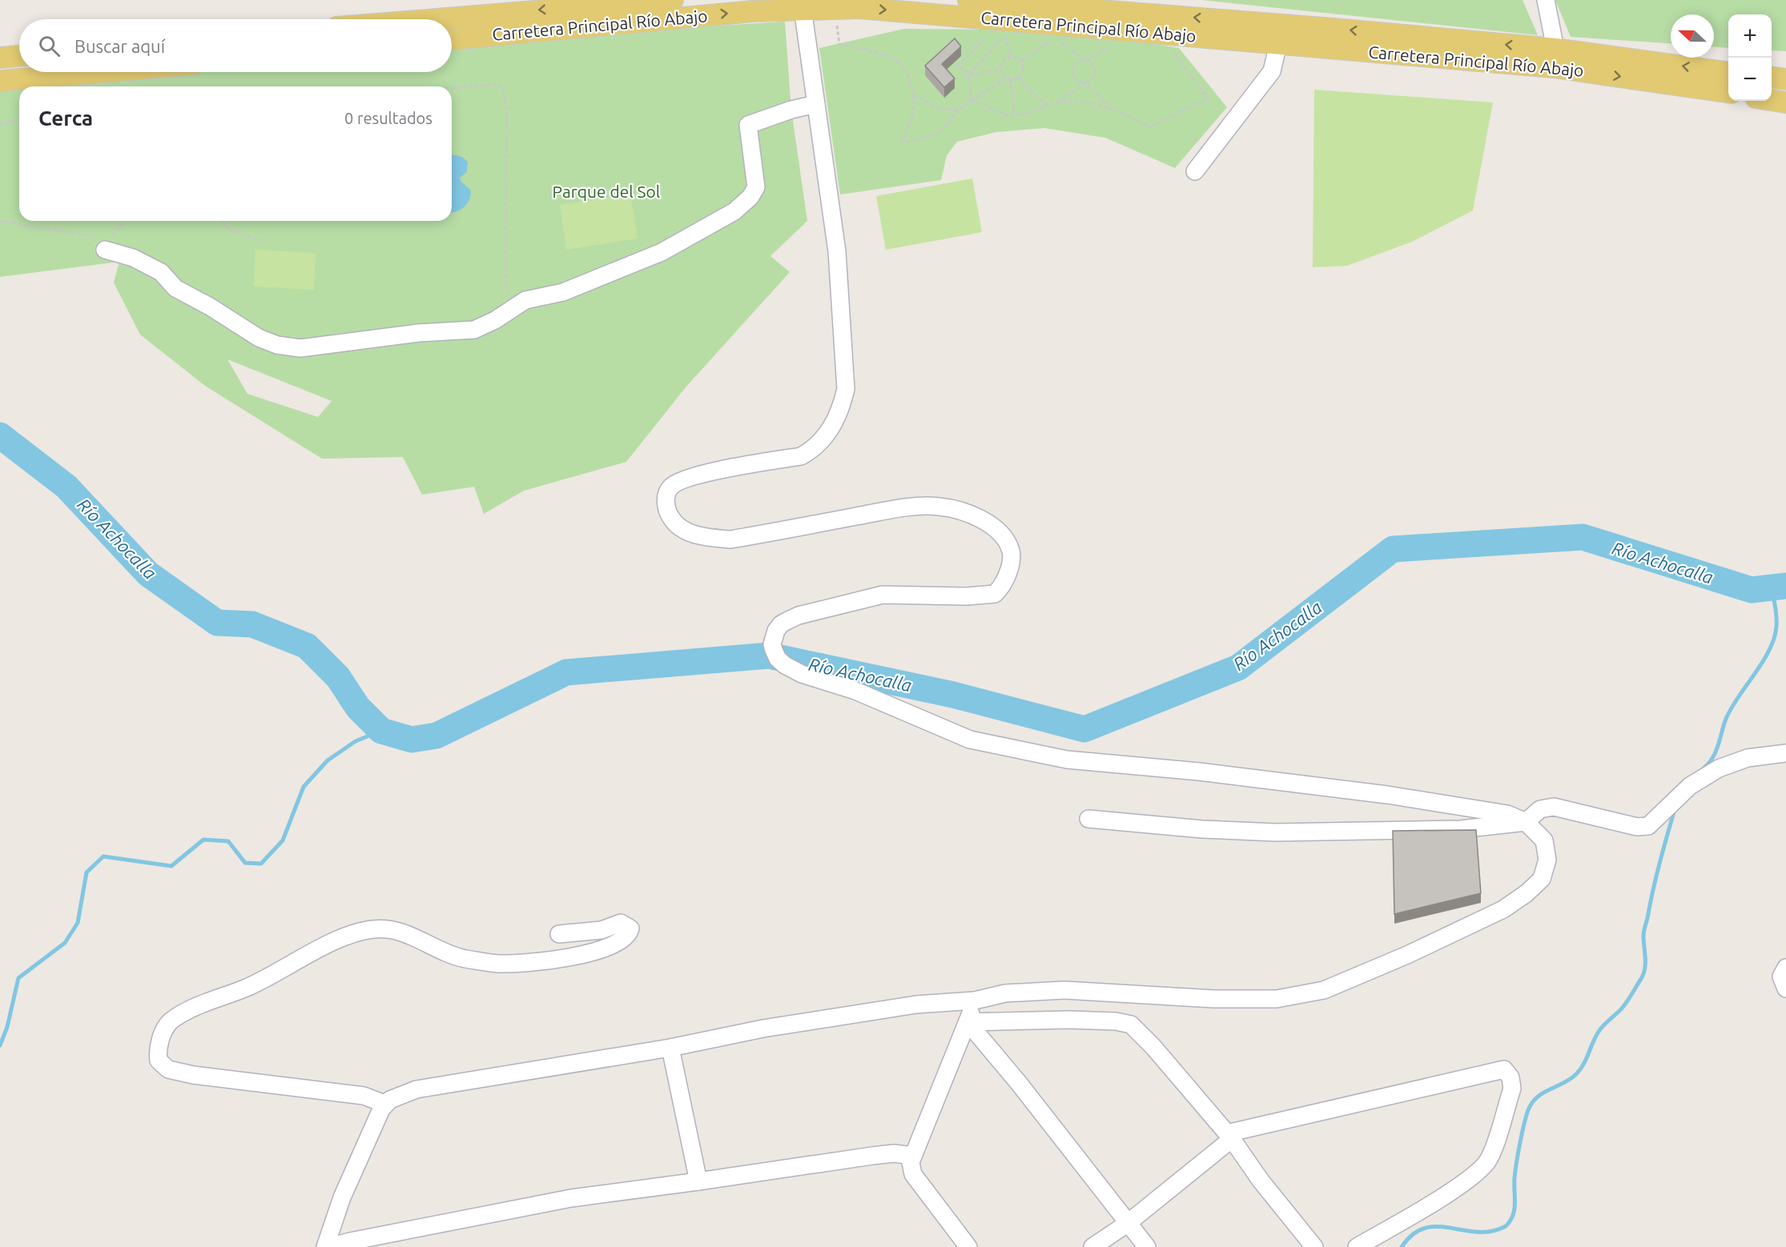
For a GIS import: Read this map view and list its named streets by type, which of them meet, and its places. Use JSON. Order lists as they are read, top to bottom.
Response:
{
  "streets": {
    "main road": ["Carretera Principal Río Abajo"]
  },
  "water": ["Río Achocalla"],
  "parks": ["Parque del Sol"],
  "north": "left",
  "page": {
    "map_buttons": ["+", "−"],
    "search": "Buscar aquí",
    "heading": ["Cerca", "0 resultados"]
  }
}
